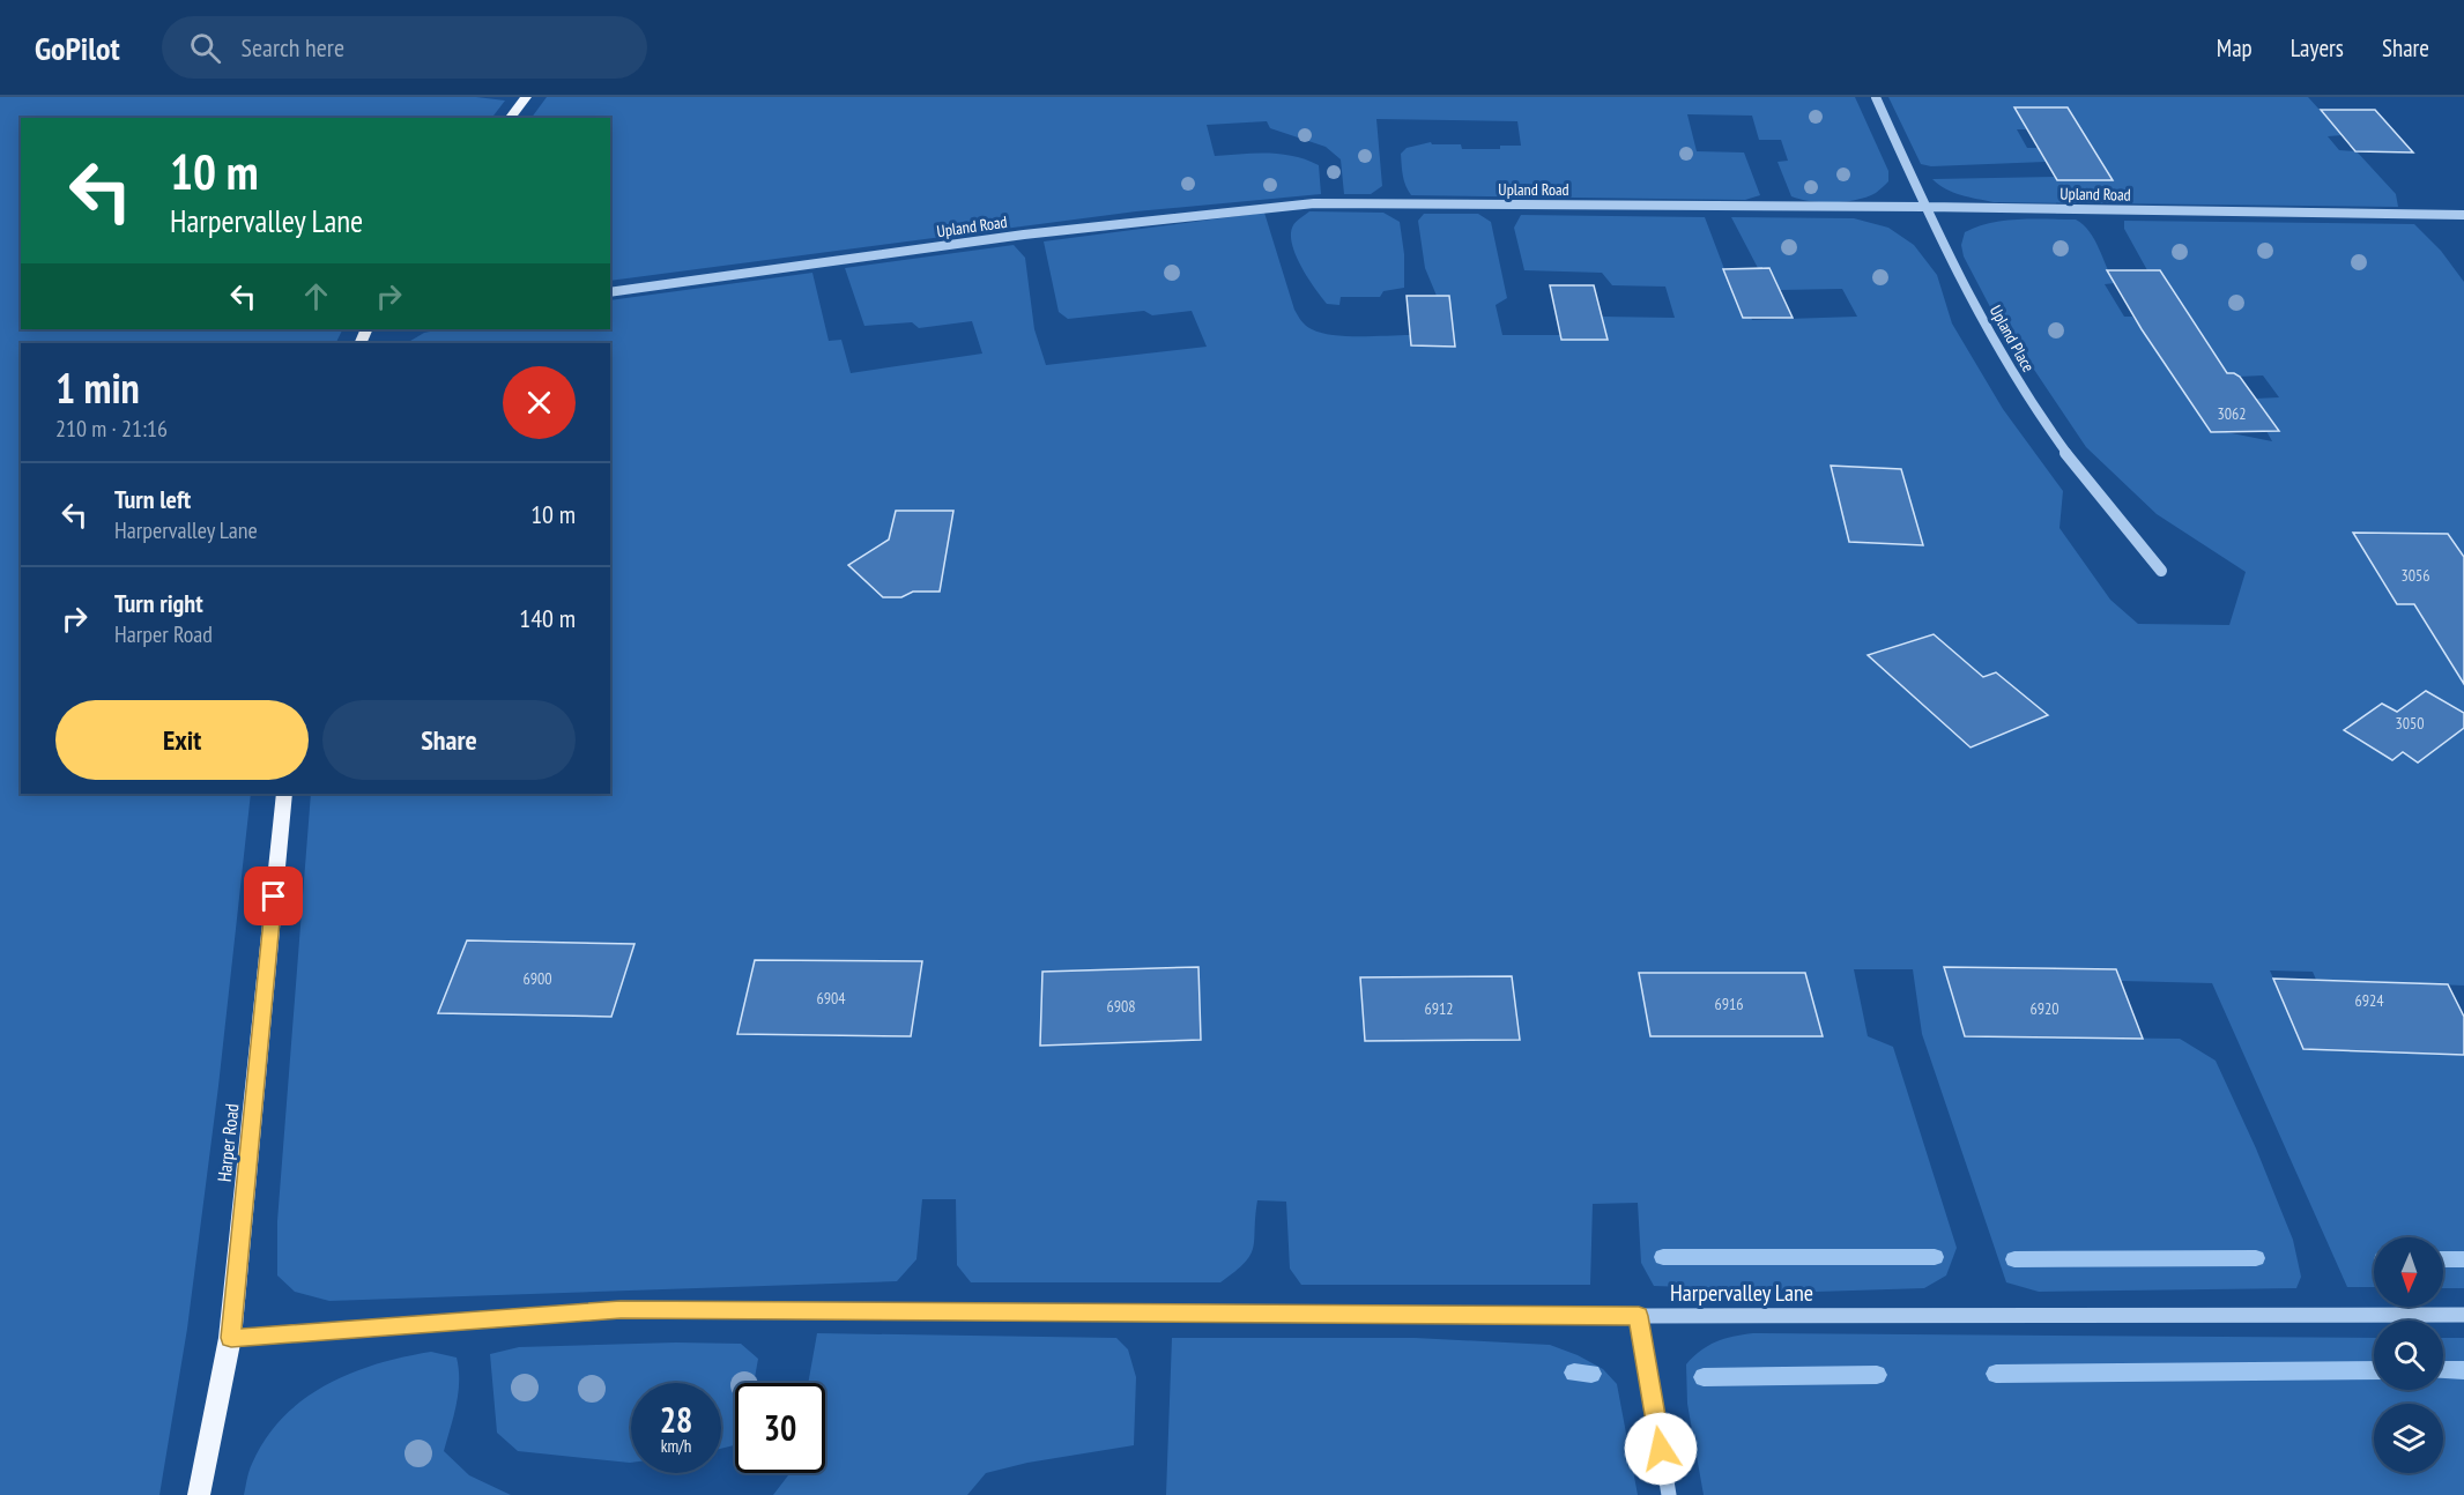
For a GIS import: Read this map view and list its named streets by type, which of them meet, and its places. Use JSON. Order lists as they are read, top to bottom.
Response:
{
  "streets": {
    "main road": ["Harper Road"],
    "street": ["Upland Road", "Upland Place", "Harpervalley Lane"]
  },
  "crossings": [
    ["Upland Road", "Upland Place"],
    ["Harper Road", "Harpervalley Lane"]
  ],
  "house_numbers": [
    "3062",
    "3056",
    "3050",
    "6900",
    "6904",
    "6924",
    "6916",
    "6908",
    "6912",
    "6920"
  ],
  "north": "bottom",
  "page": {
    "header": "GoPilot",
    "search": "Search here",
    "nav": ["Map", "Layers", "Share"],
    "turn": ["10 m", "Harpervalley Lane"],
    "heading": ["1 min", "210 m · 21:16"],
    "list": [
      {
        "name": "Turn left",
        "note": "Harpervalley Lane",
        "value": "10 m"
      },
      {
        "name": "Turn right",
        "note": "Harper Road",
        "value": "140 m"
      }
    ],
    "buttons": ["Exit", "Share"],
    "speed": "28 km/h",
    "limit": "30"
  }
}
